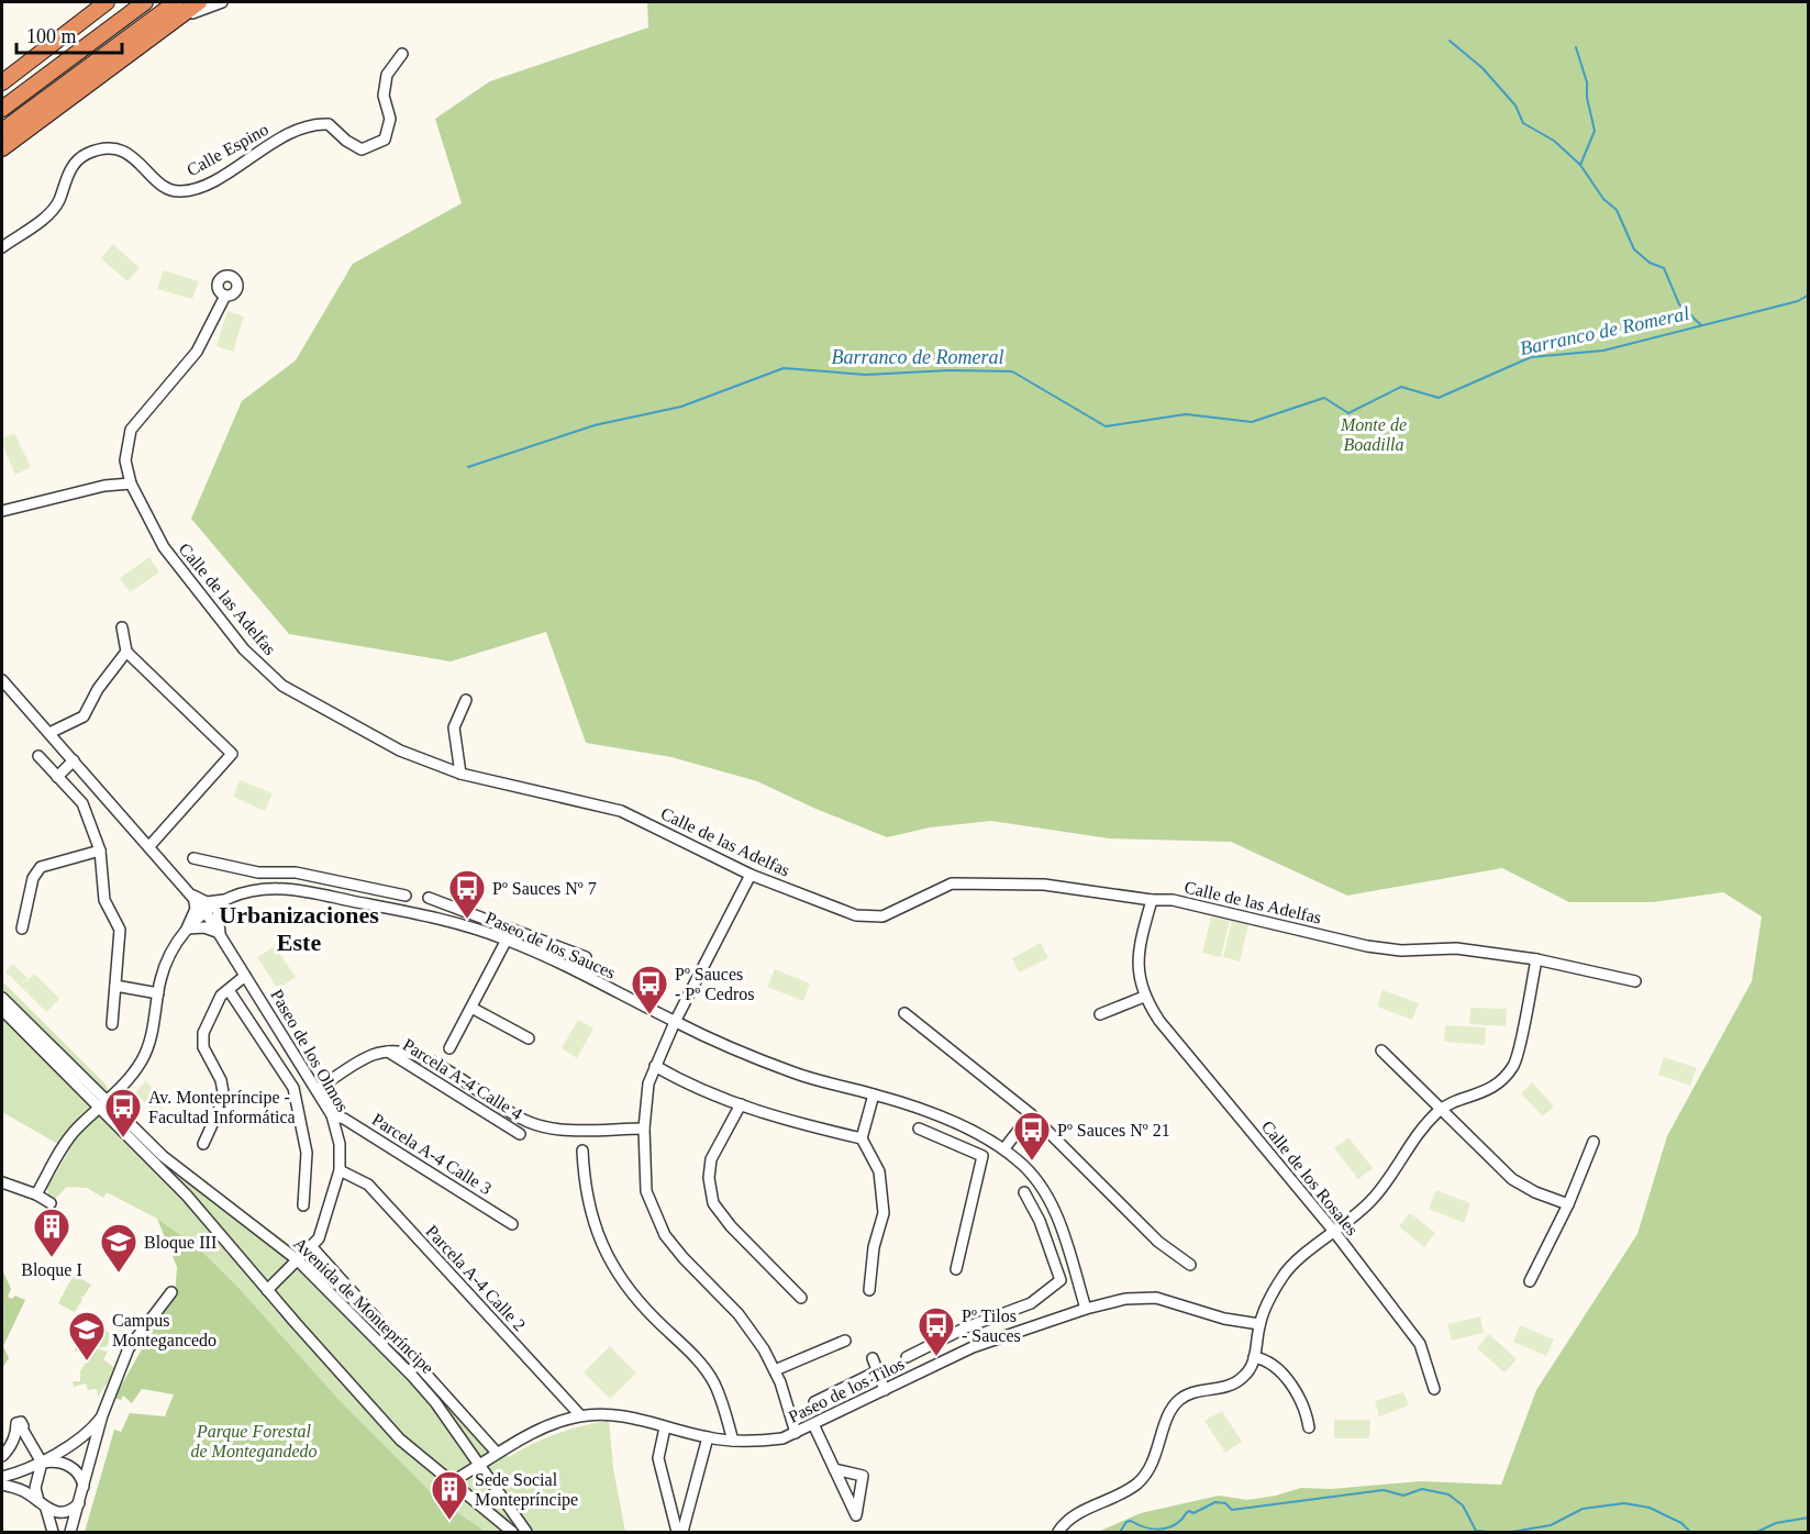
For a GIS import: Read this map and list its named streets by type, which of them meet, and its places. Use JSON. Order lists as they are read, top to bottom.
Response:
{
  "streets": {
    "street": [
      "Calle Espino",
      "Calle de las Adelfas",
      "Paseo de los Sauces",
      "Paseo de los Olmos",
      "Parcela A-4 Calle 4",
      "Parcela A-4 Calle 3",
      "Calle de los Rosales",
      "Parcela A-4 Calle 2",
      "Avenida de Montepríncipe",
      "Paseo de los Tilos"
    ]
  },
  "crossings": [
    ["Calle de las Adelfas", "Calle de los Rosales"],
    ["Paseo de los Sauces", "Paseo de los Olmos"],
    ["Paseo de los Sauces", "Avenida de Montepríncipe"],
    ["Paseo de los Sauces", "Paseo de los Tilos"],
    ["Paseo de los Olmos", "Parcela A-4 Calle 3"],
    ["Paseo de los Olmos", "Parcela A-4 Calle 2"],
    ["Paseo de los Olmos", "Avenida de Montepríncipe"],
    ["Parcela A-4 Calle 2", "Paseo de los Tilos"],
    ["Avenida de Montepríncipe", "Paseo de los Tilos"]
  ],
  "districts": ["Urbanizaciones Este"],
  "water": ["Barranco de Romeral"],
  "parks": ["Monte de Boadilla", "Parque Forestal de Montegandedo"],
  "places": {
    "bus stop": [
      "Pº Sauces Nº 7",
      "Pº Sauces - Pº Cedros",
      "Av. Montepríncipe - Facultad Informática",
      "Pº Sauces Nº 21",
      "Pº Tilos - Sauces"
    ],
    "building": ["Bloque I", "Sede Social Montepríncipe"],
    "school or university": ["Bloque III", "Campus Montegancedo"]
  },
  "scale_bar": "100 m"
}
